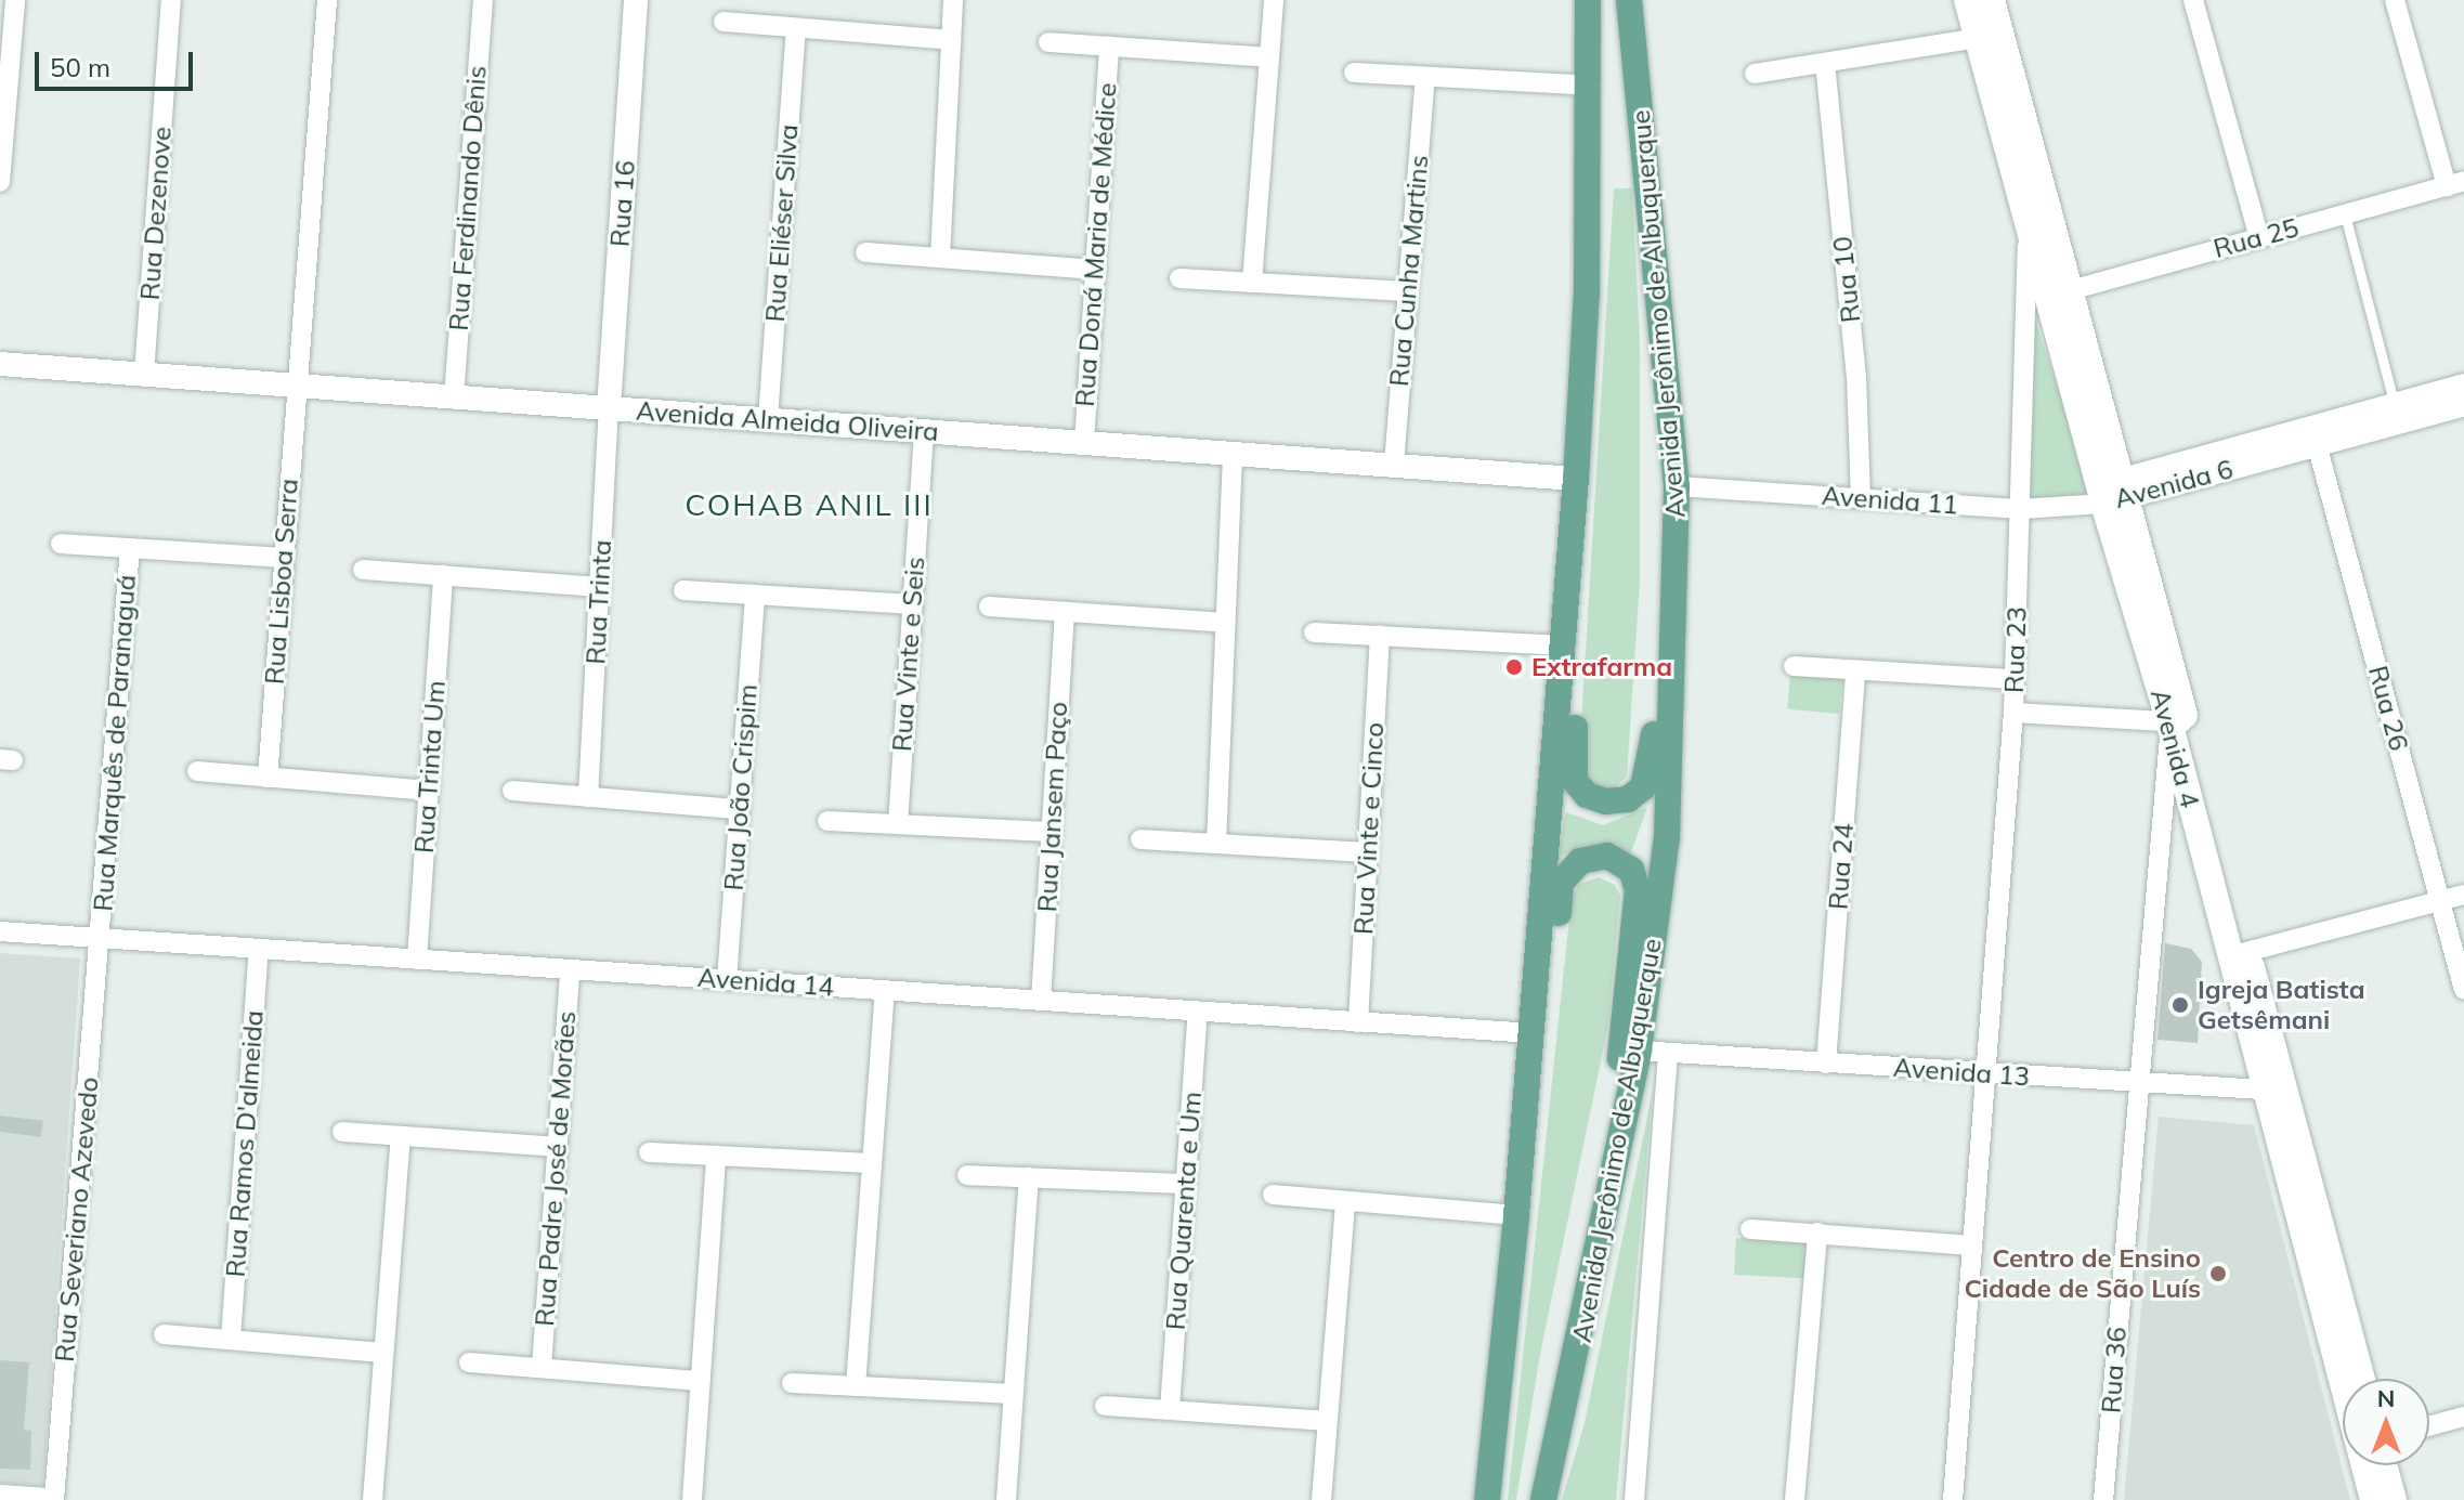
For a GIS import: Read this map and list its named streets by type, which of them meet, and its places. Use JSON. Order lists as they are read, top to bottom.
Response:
{
  "streets": {
    "main road": ["Avenida Jerônimo de Albuquerque", "Avenida 4"],
    "street": [
      "Rua Ferdinando Dênis",
      "Rua 16",
      "Rua Dezenove",
      "Rua Eliéser Silva",
      "Rua 25",
      "Rua Doná Maria de Médice",
      "Rua Cunha Martins",
      "Rua 10",
      "Avenida Almeida Oliveira",
      "Avenida 6",
      "Avenida 11",
      "Rua Lisboa Serra",
      "Rua Trinta",
      "Rua 23",
      "Rua Vinte e Seis",
      "Rua 26",
      "Rua Marquês de Paranaguá",
      "Rua Trinta Um",
      "Rua João Crispim",
      "Rua Jansem Paço",
      "Rua Vinte e Cinco",
      "Rua 24",
      "Avenida 14",
      "Avenida 13",
      "Rua Ramos D'almeida",
      "Rua Padre José de Morães",
      "Rua Quarenta e Um",
      "Rua Severiano Azevedo",
      "Rua 36"
    ]
  },
  "crossings": [
    ["Rua Ferdinando Dênis", "Avenida Almeida Oliveira"],
    ["Rua 16", "Avenida Almeida Oliveira"],
    ["Rua 16", "Rua Trinta"],
    ["Rua Dezenove", "Avenida Almeida Oliveira"],
    ["Rua Eliéser Silva", "Avenida Almeida Oliveira"],
    ["Rua 25", "Avenida 4"],
    ["Rua Doná Maria de Médice", "Avenida Almeida Oliveira"],
    ["Rua Cunha Martins", "Avenida Almeida Oliveira"],
    ["Rua 10", "Avenida 11"],
    ["Avenida Jerônimo de Albuquerque", "Avenida Almeida Oliveira"],
    ["Avenida Jerônimo de Albuquerque", "Avenida 11"],
    ["Avenida Jerônimo de Albuquerque", "Avenida 14"],
    ["Avenida Jerônimo de Albuquerque", "Avenida 13"],
    ["Avenida Almeida Oliveira", "Rua Lisboa Serra"],
    ["Avenida Almeida Oliveira", "Rua Trinta"],
    ["Avenida Almeida Oliveira", "Rua Vinte e Seis"],
    ["Avenida 6", "Avenida 11"],
    ["Avenida 6", "Rua 26"],
    ["Avenida 6", "Avenida 4"],
    ["Avenida 11", "Rua 23"],
    ["Avenida 11", "Avenida 4"],
    ["Rua 23", "Avenida 4"],
    ["Rua 23", "Avenida 13"],
    ["Rua Marquês de Paranaguá", "Avenida 14"],
    ["Rua Marquês de Paranaguá", "Rua Severiano Azevedo"],
    ["Avenida 4", "Avenida 13"],
    ["Avenida 4", "Rua 36"],
    ["Rua Trinta Um", "Avenida 14"],
    ["Rua João Crispim", "Avenida 14"],
    ["Rua Jansem Paço", "Avenida 14"],
    ["Rua Vinte e Cinco", "Avenida 14"],
    ["Rua 24", "Avenida 13"],
    ["Avenida 14", "Rua Ramos D'almeida"],
    ["Avenida 14", "Rua Padre José de Morães"],
    ["Avenida 14", "Rua Quarenta e Um"],
    ["Avenida 14", "Rua Severiano Azevedo"],
    ["Avenida 13", "Rua 36"]
  ],
  "districts": ["COHAB ANIL III"],
  "places": ["Extrafarma", "Igreja Batista Getsêmani", "Centro de Ensino Cidade de São Luís"],
  "scale_bar": "50 m",
  "north": "top"
}
